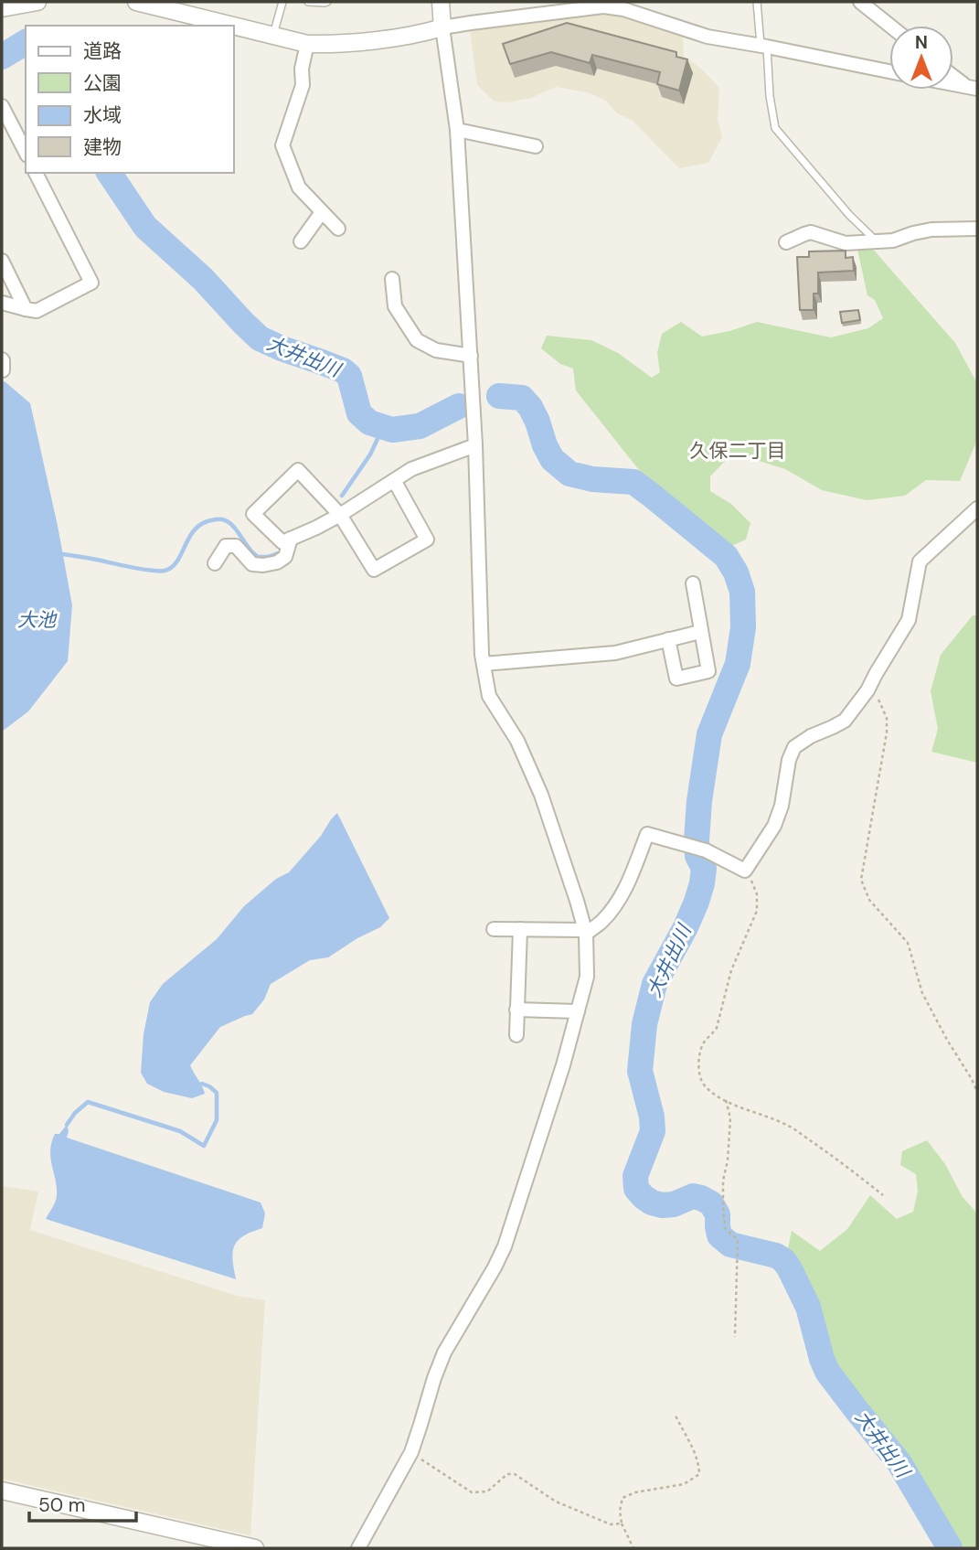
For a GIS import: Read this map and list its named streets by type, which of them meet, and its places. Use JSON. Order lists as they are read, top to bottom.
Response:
{
  "districts": ["久保二丁目"],
  "water": ["大井出川", "大池"],
  "legend": [
    "道路",
    "公園",
    "水域",
    "建物"
  ],
  "scale_bar": "50 m",
  "north": "top"
}
